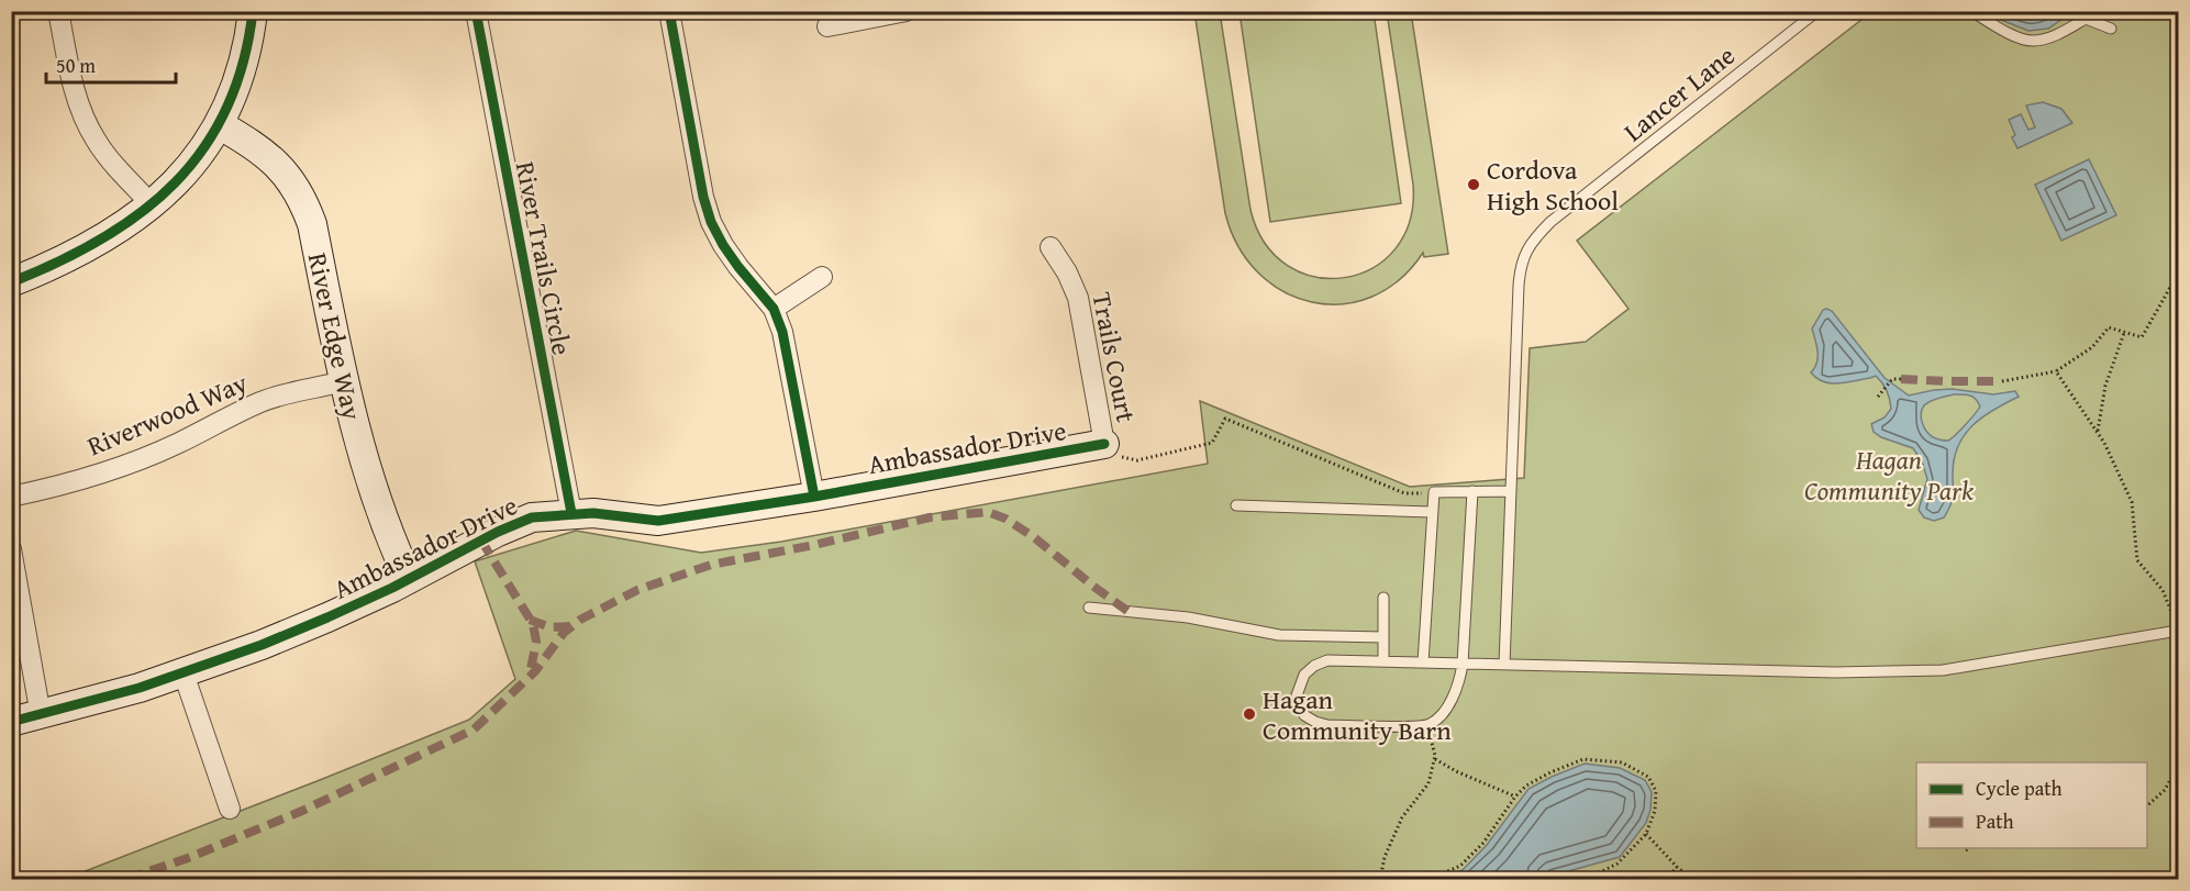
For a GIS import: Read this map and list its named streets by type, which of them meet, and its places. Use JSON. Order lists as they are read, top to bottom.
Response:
{
  "streets": {
    "street": [
      "River Trails Circle",
      "River Edge Way",
      "Trails Court",
      "Riverwood Way",
      "Ambassador Drive"
    ],
    "lane": ["Lancer Lane"]
  },
  "crossings": [
    ["River Trails Circle", "Ambassador Drive"],
    ["River Edge Way", "Riverwood Way"],
    ["River Edge Way", "Ambassador Drive"],
    ["Trails Court", "Ambassador Drive"]
  ],
  "parks": ["Hagan Community Park"],
  "places": ["Cordova High School", "Hagan Community Barn"],
  "legend": ["Cycle path", "Path"],
  "scale_bar": "50 m"
}
